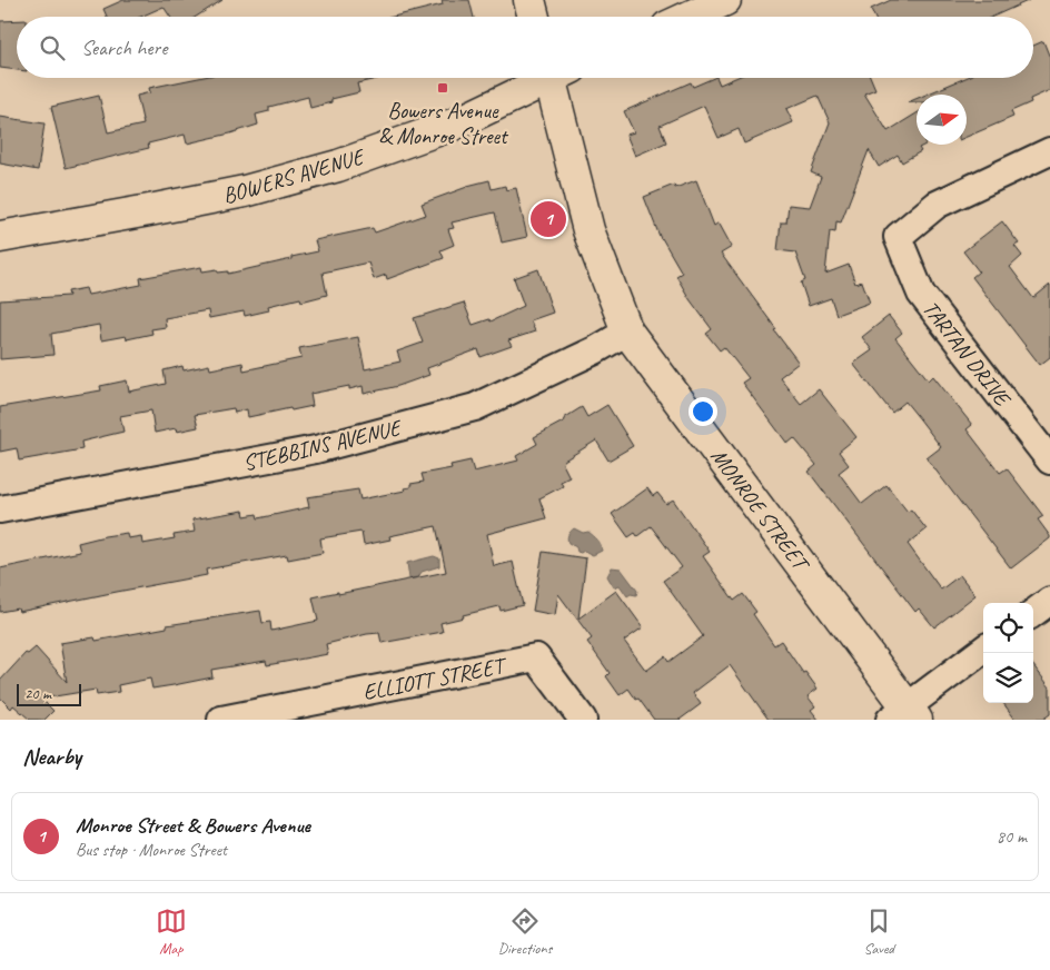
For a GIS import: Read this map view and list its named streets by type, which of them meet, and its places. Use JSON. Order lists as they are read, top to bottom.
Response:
{
  "streets": {
    "main road": ["BOWERS AVENUE", "MONROE STREET"],
    "street": ["TARTAN DRIVE", "STEBBINS AVENUE", "ELLIOTT STREET"]
  },
  "crossings": [
    ["STEBBINS AVENUE", "MONROE STREET"]
  ],
  "places": {
    "transit": ["Bowers Avenue & Monroe Street"]
  },
  "scale_bar": "20 m",
  "north": "right",
  "page": {
    "search": "Search here",
    "pins": "1",
    "scale": "20 m",
    "heading": "Nearby",
    "list": [
      {
        "mark": "1",
        "name": "Monroe Street & Bowers Avenue",
        "note": "Bus stop · Monroe Street",
        "value": "80 m"
      }
    ],
    "nav": ["Map", "Directions", "Saved"]
  }
}
